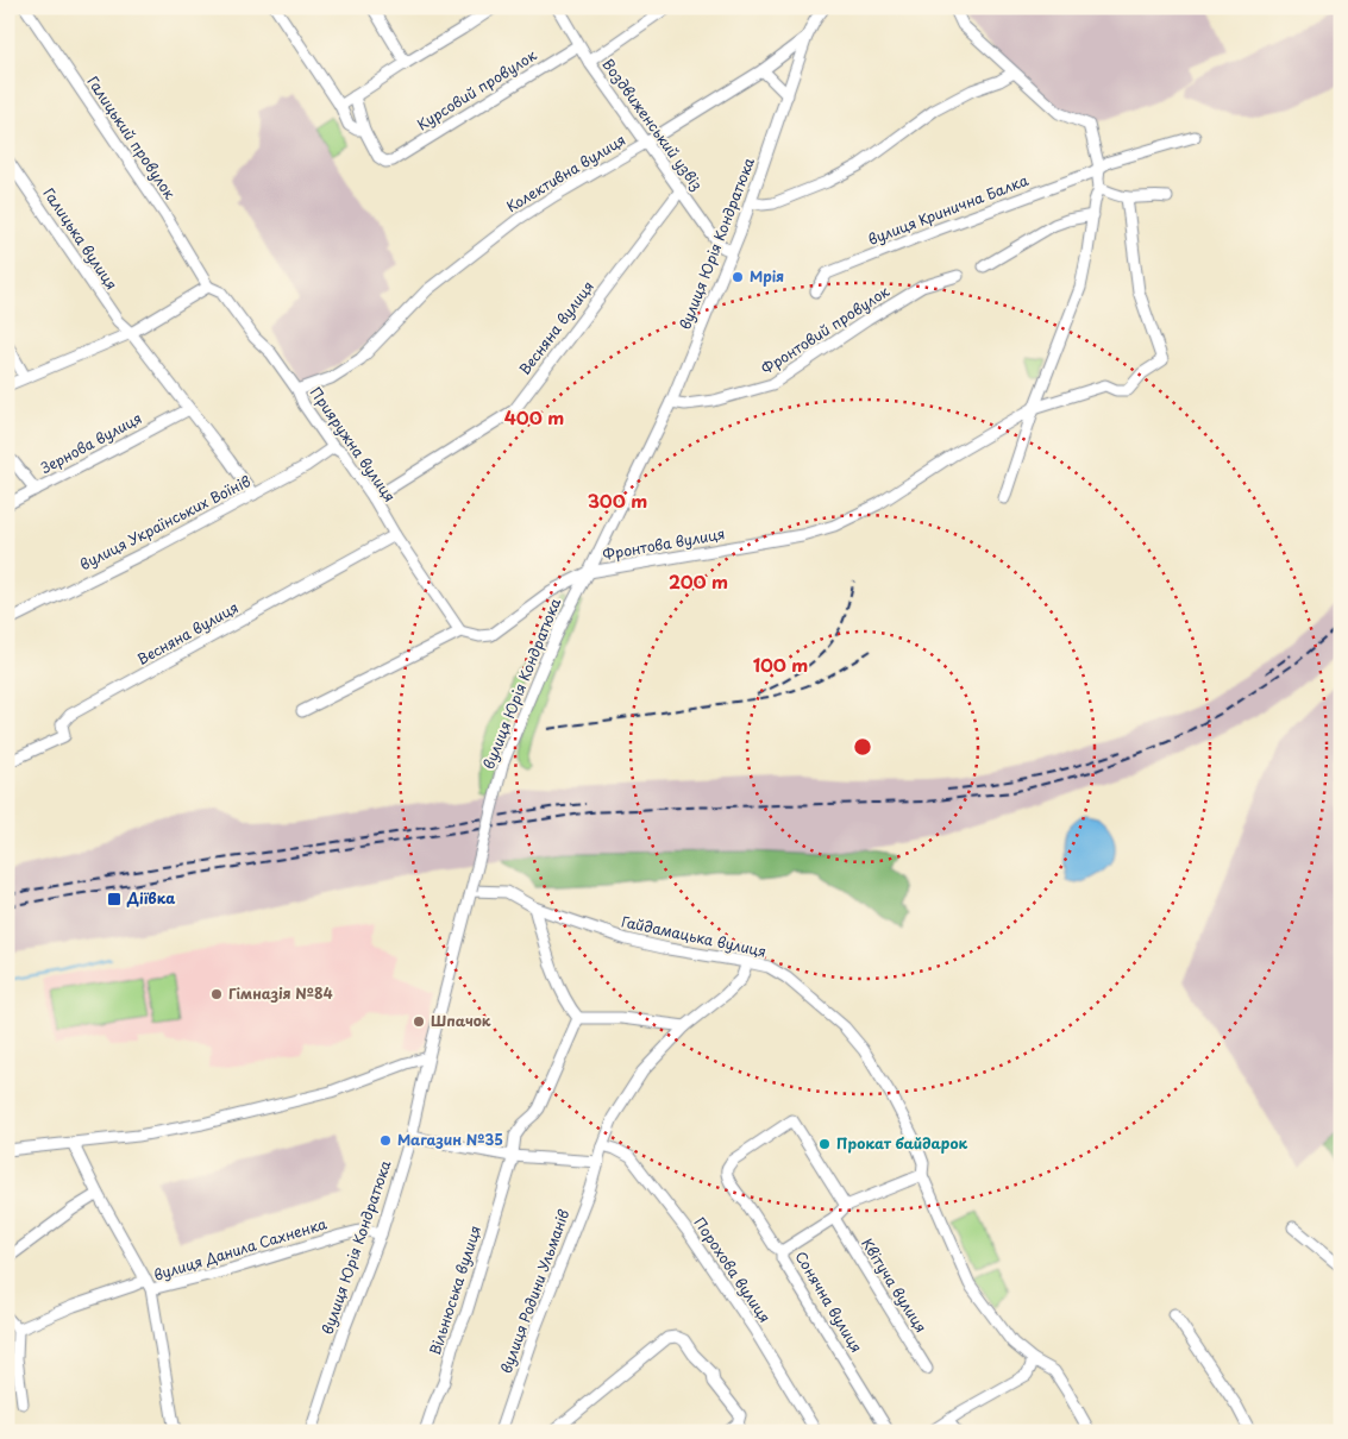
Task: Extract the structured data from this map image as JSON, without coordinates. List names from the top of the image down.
{
  "streets": {
    "street": [
      "Курсовий провулок",
      "Воздвиженський узвіз",
      "Галицький провулок",
      "Колективна вулиця",
      "вулиця Кринична Балка",
      "Галицька вулиця",
      "вулиця Юрія Кондратюка",
      "Весняна вулиця",
      "Фронтовий провулок",
      "Зернова вулиця",
      "Прияружна вулиця",
      "вулиця Українських Воїнів",
      "Фронтова вулиця",
      "Гайдамацька вулиця",
      "вулиця Данила Сахненка",
      "Порохова вулиця",
      "Квітуча вулиця",
      "Вільнюська вулиця",
      "вулиця Родини Ульманів",
      "Сонячна вулиця"
    ]
  },
  "crossings": [
    ["Курсовий провулок", "Воздвиженський узвіз"],
    ["Воздвиженський узвіз", "Колективна вулиця"],
    ["Воздвиженський узвіз", "вулиця Юрія Кондратюка"],
    ["Воздвиженський узвіз", "Весняна вулиця"],
    ["Галицький провулок", "Прияружна вулиця"],
    ["Колективна вулиця", "вулиця Юрія Кондратюка"],
    ["Колективна вулиця", "Прияружна вулиця"],
    ["Галицька вулиця", "Зернова вулиця"],
    ["Галицька вулиця", "вулиця Українських Воїнів"],
    ["вулиця Юрія Кондратюка", "Фронтовий провулок"],
    ["вулиця Юрія Кондратюка", "Фронтова вулиця"],
    ["вулиця Юрія Кондратюка", "Гайдамацька вулиця"],
    ["вулиця Юрія Кондратюка", "вулиця Данила Сахненка"],
    ["Весняна вулиця", "Прияружна вулиця"],
    ["Прияружна вулиця", "вулиця Українських Воїнів"],
    ["Прияружна вулиця", "Фронтова вулиця"],
    ["Гайдамацька вулиця", "вулиця Родини Ульманів"],
    ["Порохова вулиця", "вулиця Родини Ульманів"]
  ],
  "places": {
    "other": [
      "Мрія",
      "Гімназія №84",
      "Шпачок",
      "Магазин №35",
      "Прокат байдарок"
    ],
    "transit": ["Діївка"]
  },
  "rings": [
    "400 m",
    "300 m",
    "200 m",
    "100 m"
  ]
}
